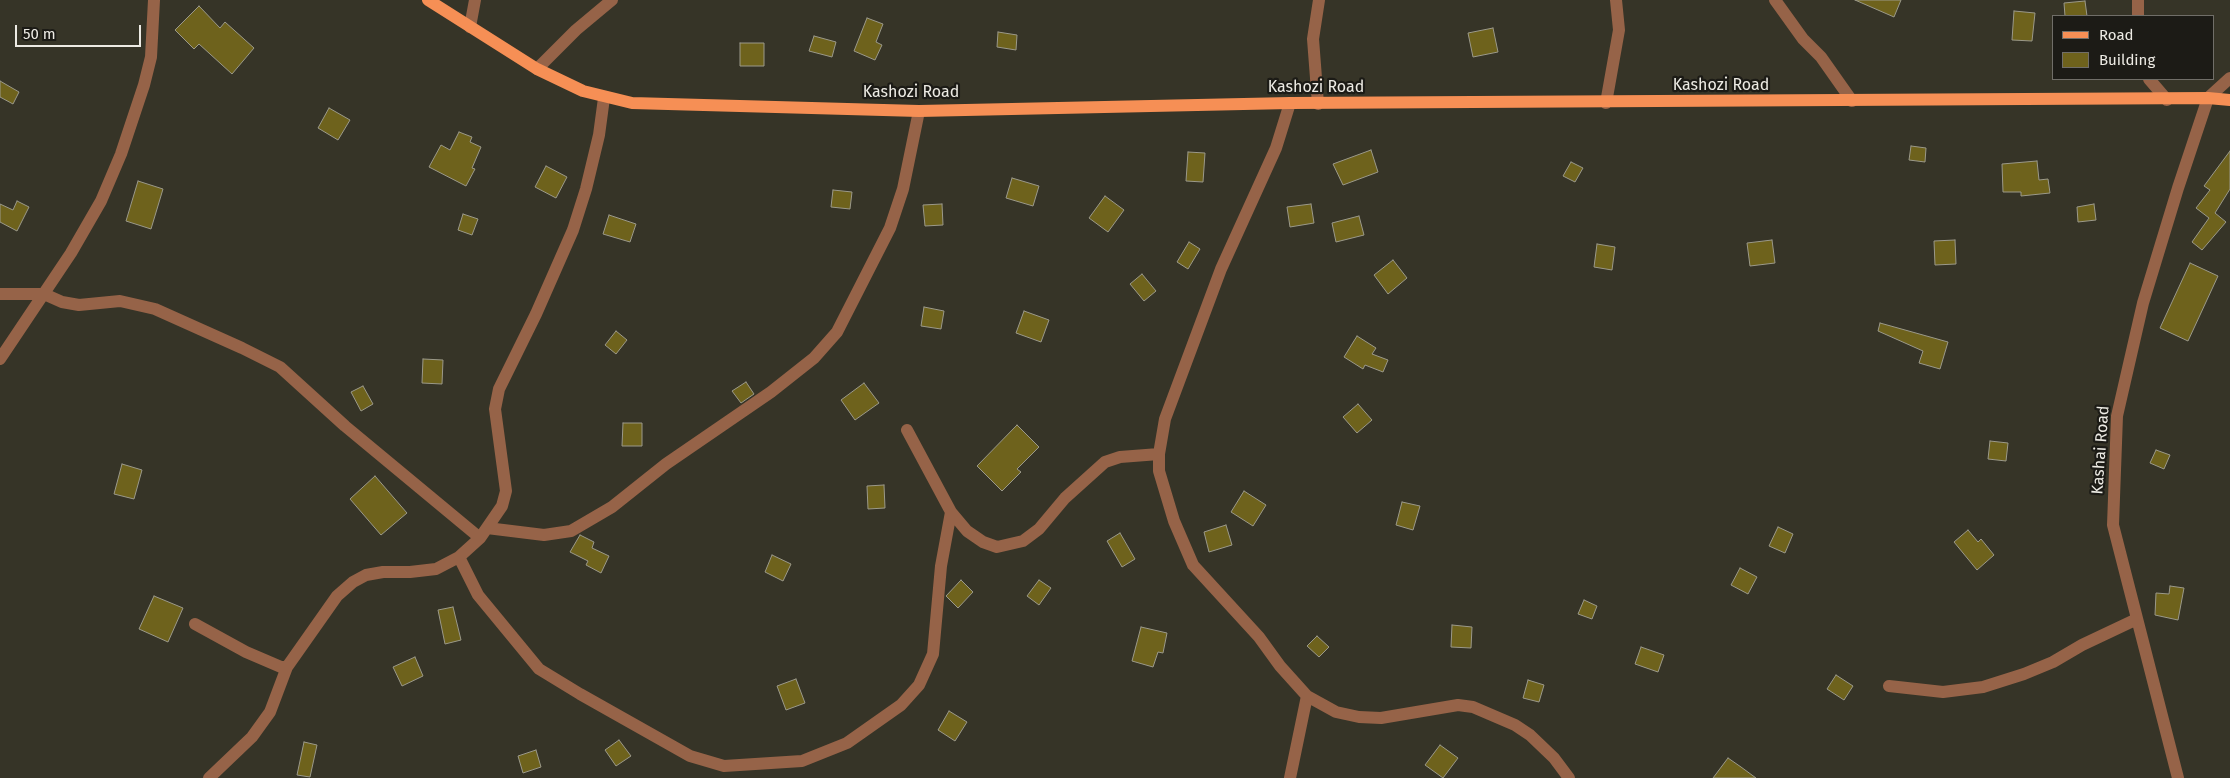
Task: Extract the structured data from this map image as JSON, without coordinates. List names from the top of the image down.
{
  "streets": {
    "main road": ["Kashozi Road"],
    "street": ["Kashai Road"]
  },
  "crossings": [
    ["Kashozi Road", "Kashai Road"]
  ],
  "legend": ["Road", "Building"],
  "scale_bar": "50 m"
}
